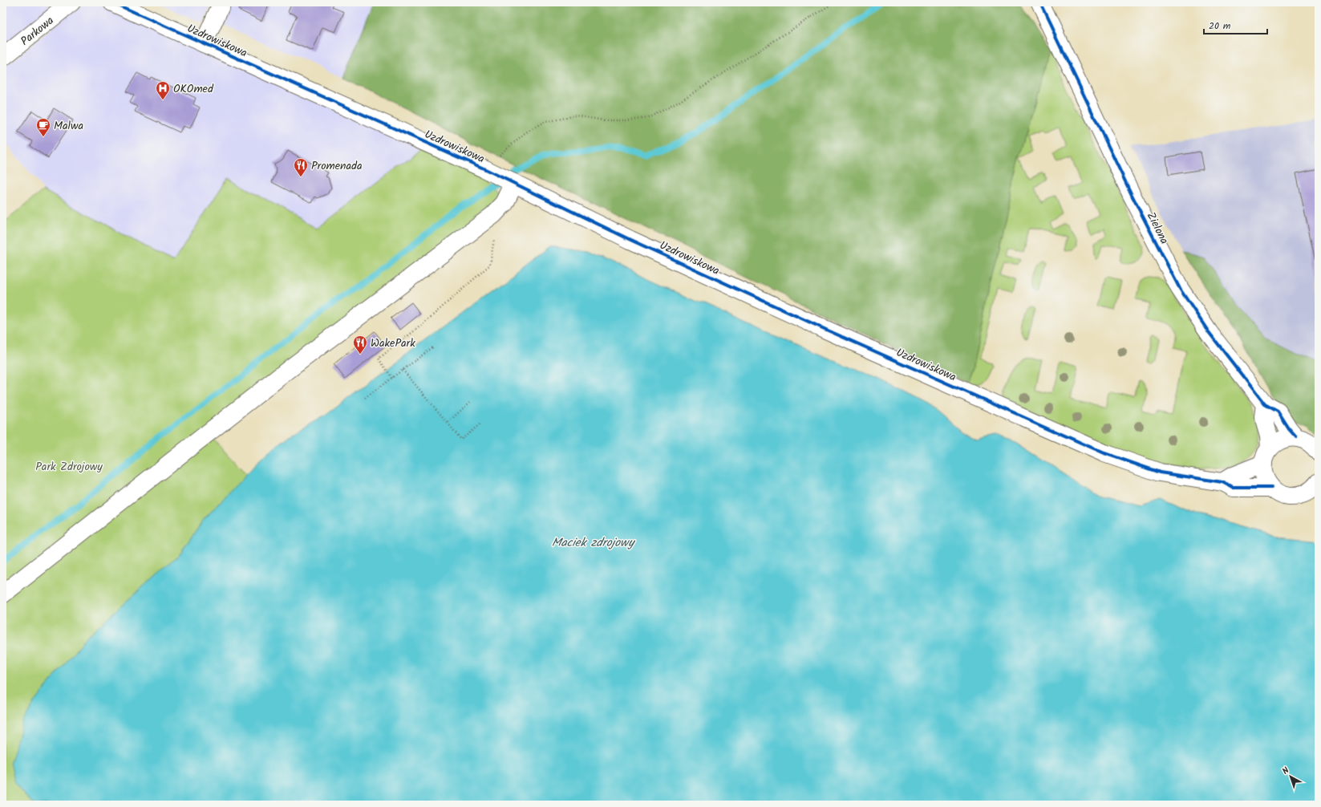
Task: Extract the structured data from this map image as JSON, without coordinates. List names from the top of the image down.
{
  "streets": {
    "street": ["Parkowa", "Uzdrowiskowa", "Zielona"]
  },
  "water": ["Maciek zdrojowy"],
  "parks": ["Park Zdrojowy"],
  "places": {
    "hospital": ["OKOmed"],
    "cafe": ["Malwa"],
    "restaurant": ["Promenada", "WakePark"]
  },
  "scale_bar": "20 m",
  "north": "top left"
}
